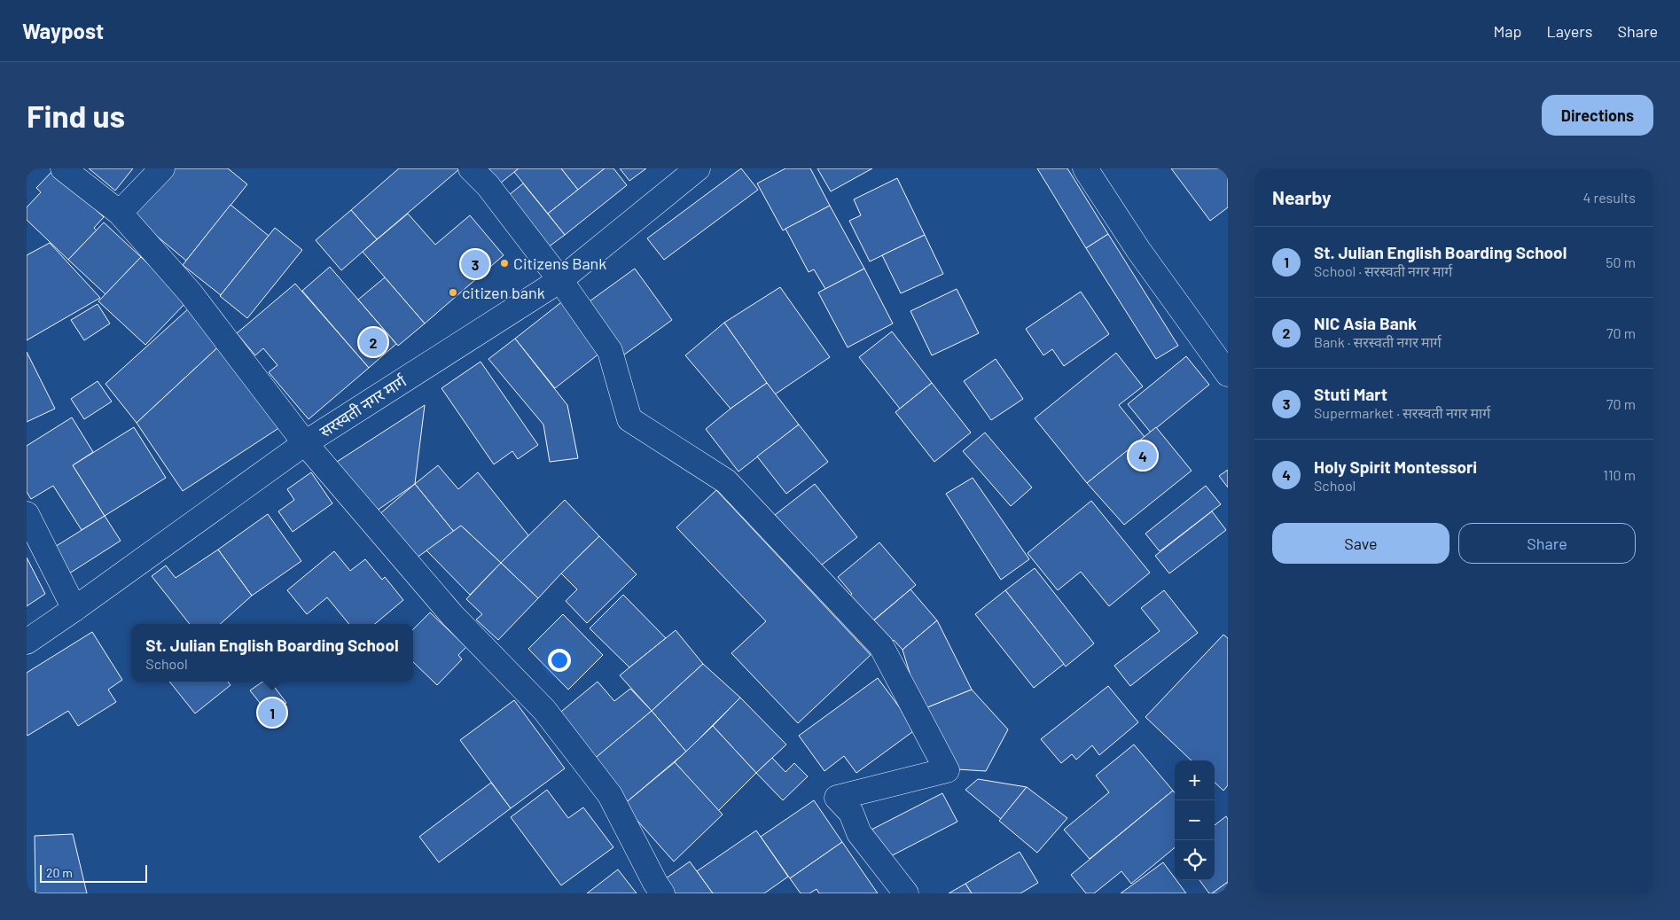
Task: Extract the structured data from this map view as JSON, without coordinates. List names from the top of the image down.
{
  "streets": {
    "street": ["सरस्वती नगर मार्ग"]
  },
  "places": ["Citizens Bank", "citizen bank"],
  "scale_bar": "20 m",
  "page": {
    "header": "Waypost",
    "nav": ["Map", "Layers", "Share"],
    "buttons": [
      "Directions",
      ["Save", "Share"]
    ],
    "title": "Find us",
    "heading": ["Nearby", "4 results"],
    "list": [
      {
        "mark": "1",
        "name": "St. Julian English Boarding School",
        "note": "School · सरस्वती नगर मार्ग",
        "value": "50 m"
      },
      {
        "mark": "2",
        "name": "NIC Asia Bank",
        "note": "Bank · सरस्वती नगर मार्ग",
        "value": "70 m"
      },
      {
        "mark": "3",
        "name": "Stuti Mart",
        "note": "Supermarket · सरस्वती नगर मार्ग",
        "value": "70 m"
      },
      {
        "mark": "4",
        "name": "Holy Spirit Montessori",
        "note": "School",
        "value": "110 m"
      }
    ],
    "pins": [
      "3",
      "2",
      "4",
      "1"
    ],
    "popup": ["St. Julian English Boarding School", "School"],
    "map_buttons": ["+", "−"],
    "scale": "20 m"
  }
}
